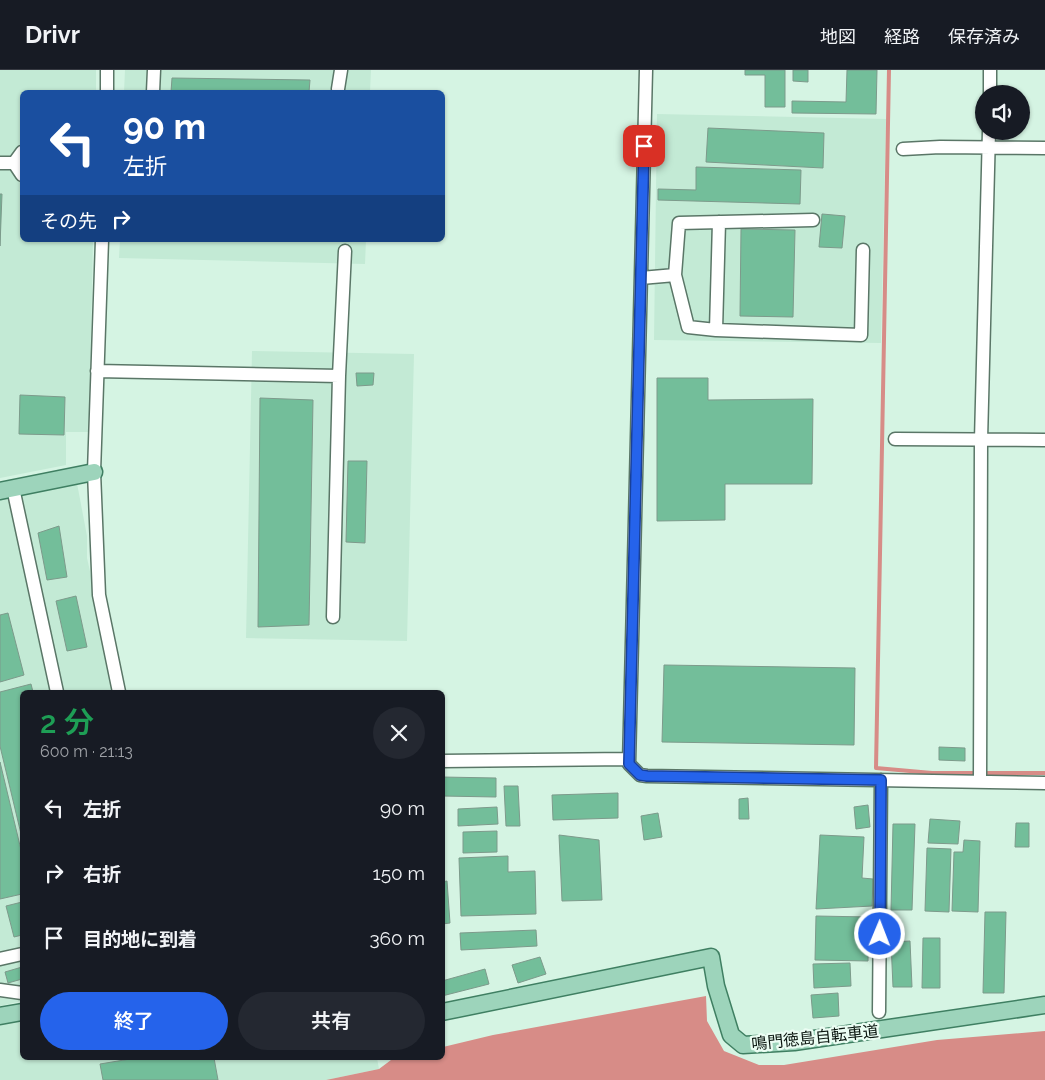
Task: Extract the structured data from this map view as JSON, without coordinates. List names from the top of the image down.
{
  "streets": {
    "main road": ["鳴門徳島自転車道"]
  },
  "page": {
    "header": "Drivr",
    "nav": ["地図", "経路", "保存済み"],
    "turn": ["90 m", "左折"],
    "then": "その先",
    "heading": ["2 分", "600 m · 21:13"],
    "list": [
      {
        "name": "左折",
        "value": "90 m"
      },
      {
        "name": "右折",
        "value": "150 m"
      },
      {
        "name": "目的地に到着",
        "value": "360 m"
      }
    ],
    "buttons": ["終了", "共有"]
  }
}
